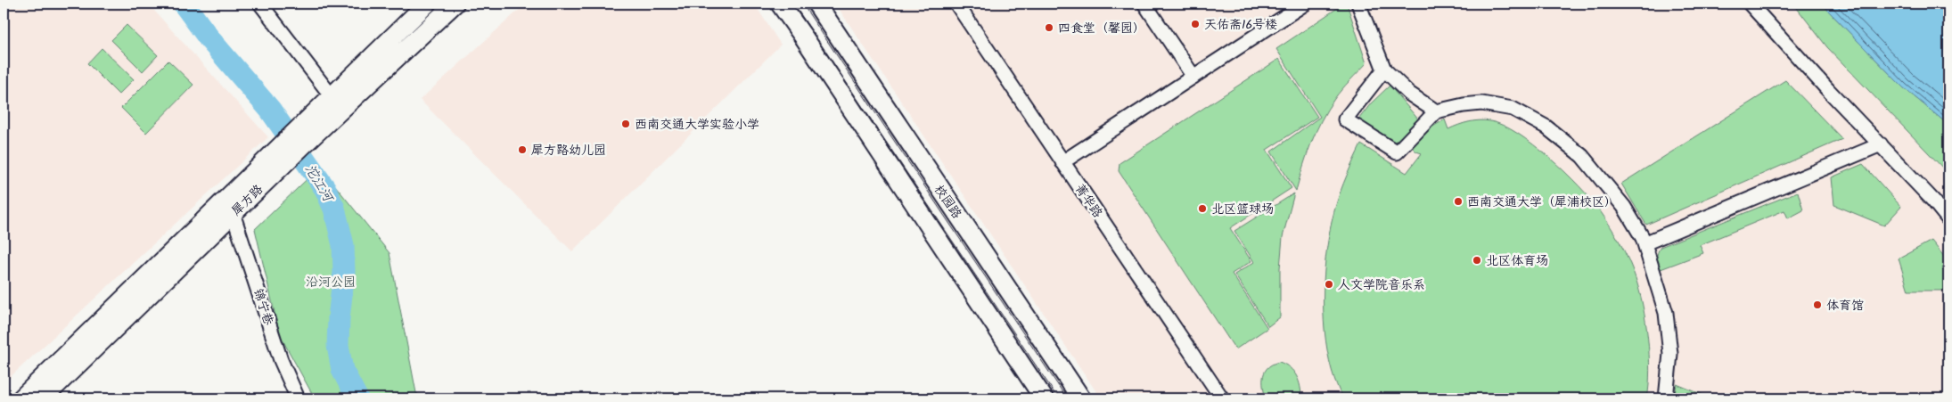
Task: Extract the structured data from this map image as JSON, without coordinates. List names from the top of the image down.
{
  "streets": {
    "street": [
      "犀方路",
      "菁华路",
      "校园路",
      "锦宁巷"
    ]
  },
  "crossings": [
    ["犀方路", "锦宁巷"]
  ],
  "water": ["沱江河"],
  "parks": ["沿河公园"],
  "places": [
    "天佑斋16号楼",
    "四食堂（馨园）",
    "西南交通大学实验小学",
    "犀方路幼儿园",
    "西南交通大学（犀浦校区）",
    "北区篮球场",
    "北区体育场",
    "人文学院音乐系",
    "体育馆"
  ]
}
